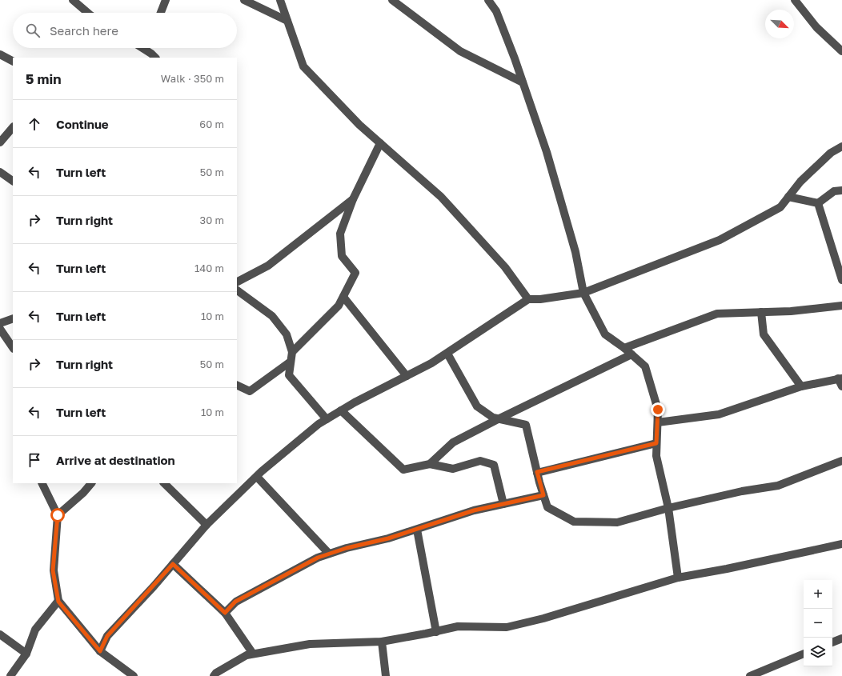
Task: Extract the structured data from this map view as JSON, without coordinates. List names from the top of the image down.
{
  "north": "bottom right",
  "page": {
    "search": "Search here",
    "heading": ["5 min", "Walk · 350 m"],
    "list": [
      ["Continue", "60 m"],
      ["Turn left", "50 m"],
      ["Turn right", "30 m"],
      ["Turn left", "140 m"],
      ["Turn left", "10 m"],
      ["Turn right", "50 m"],
      ["Turn left", "10 m"],
      "Arrive at destination"
    ],
    "map_buttons": ["+", "−"]
  }
}
